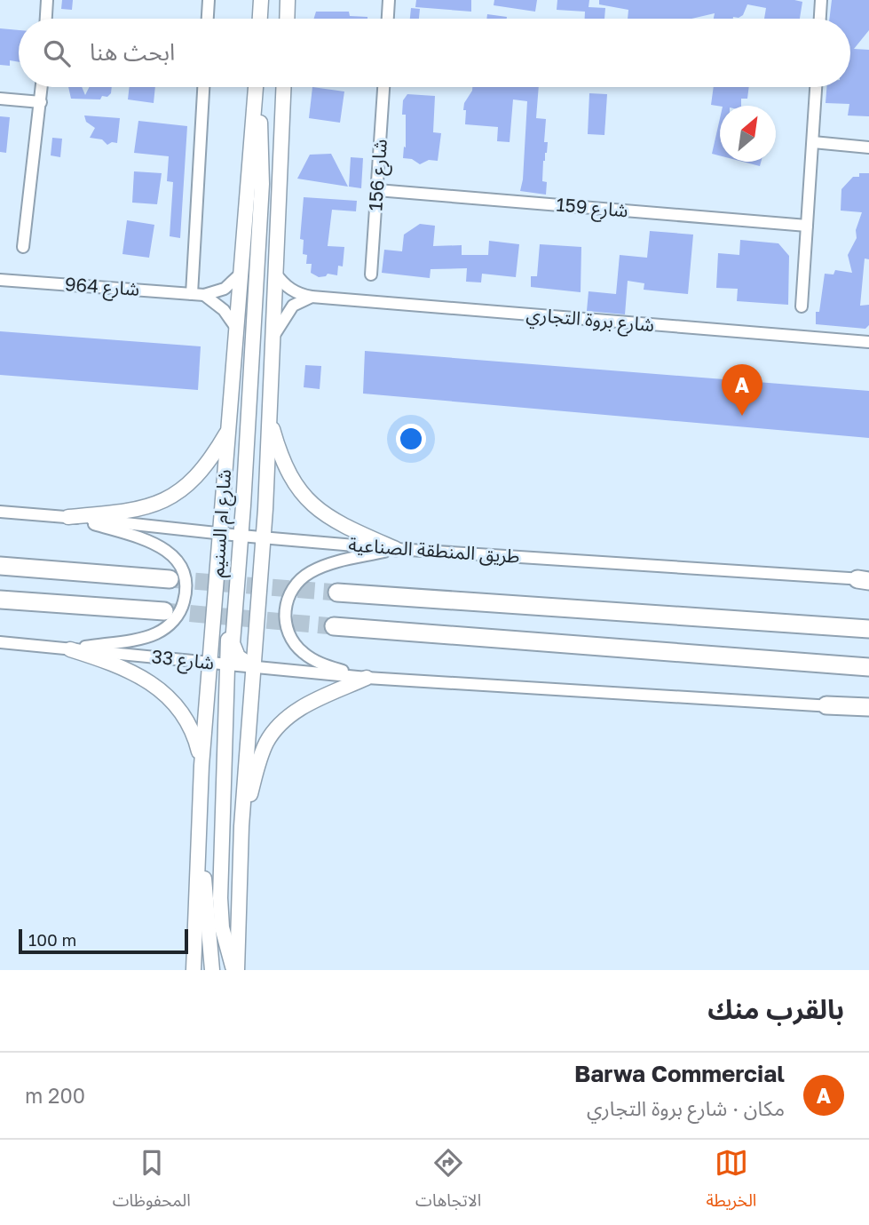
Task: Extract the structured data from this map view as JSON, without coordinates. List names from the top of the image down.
{
  "streets": {
    "main road": ["شارع ام السنيم"],
    "street": [
      "شارع 156",
      "شارع 159",
      "شارع 964",
      "شارع بروة التجاري",
      "طريق المنطقة الصناعية",
      "شارع 33"
    ]
  },
  "crossings": [
    ["شارع 156", "شارع 159"],
    ["شارع 964", "شارع ام السنيم"],
    ["شارع ام السنيم", "طريق المنطقة الصناعية"],
    ["شارع ام السنيم", "شارع 33"]
  ],
  "scale_bar": "100 m",
  "north": "top right",
  "page": {
    "search": "ابحث هنا",
    "pins": "A",
    "scale": "100 m",
    "heading": "بالقرب منك",
    "list": [
      {
        "mark": "A",
        "name": "Barwa Commercial",
        "note": "مكان · شارع بروة التجاري",
        "value": "200 m"
      }
    ],
    "nav": ["الخريطة", "الاتجاهات", "المحفوظات"]
  }
}
